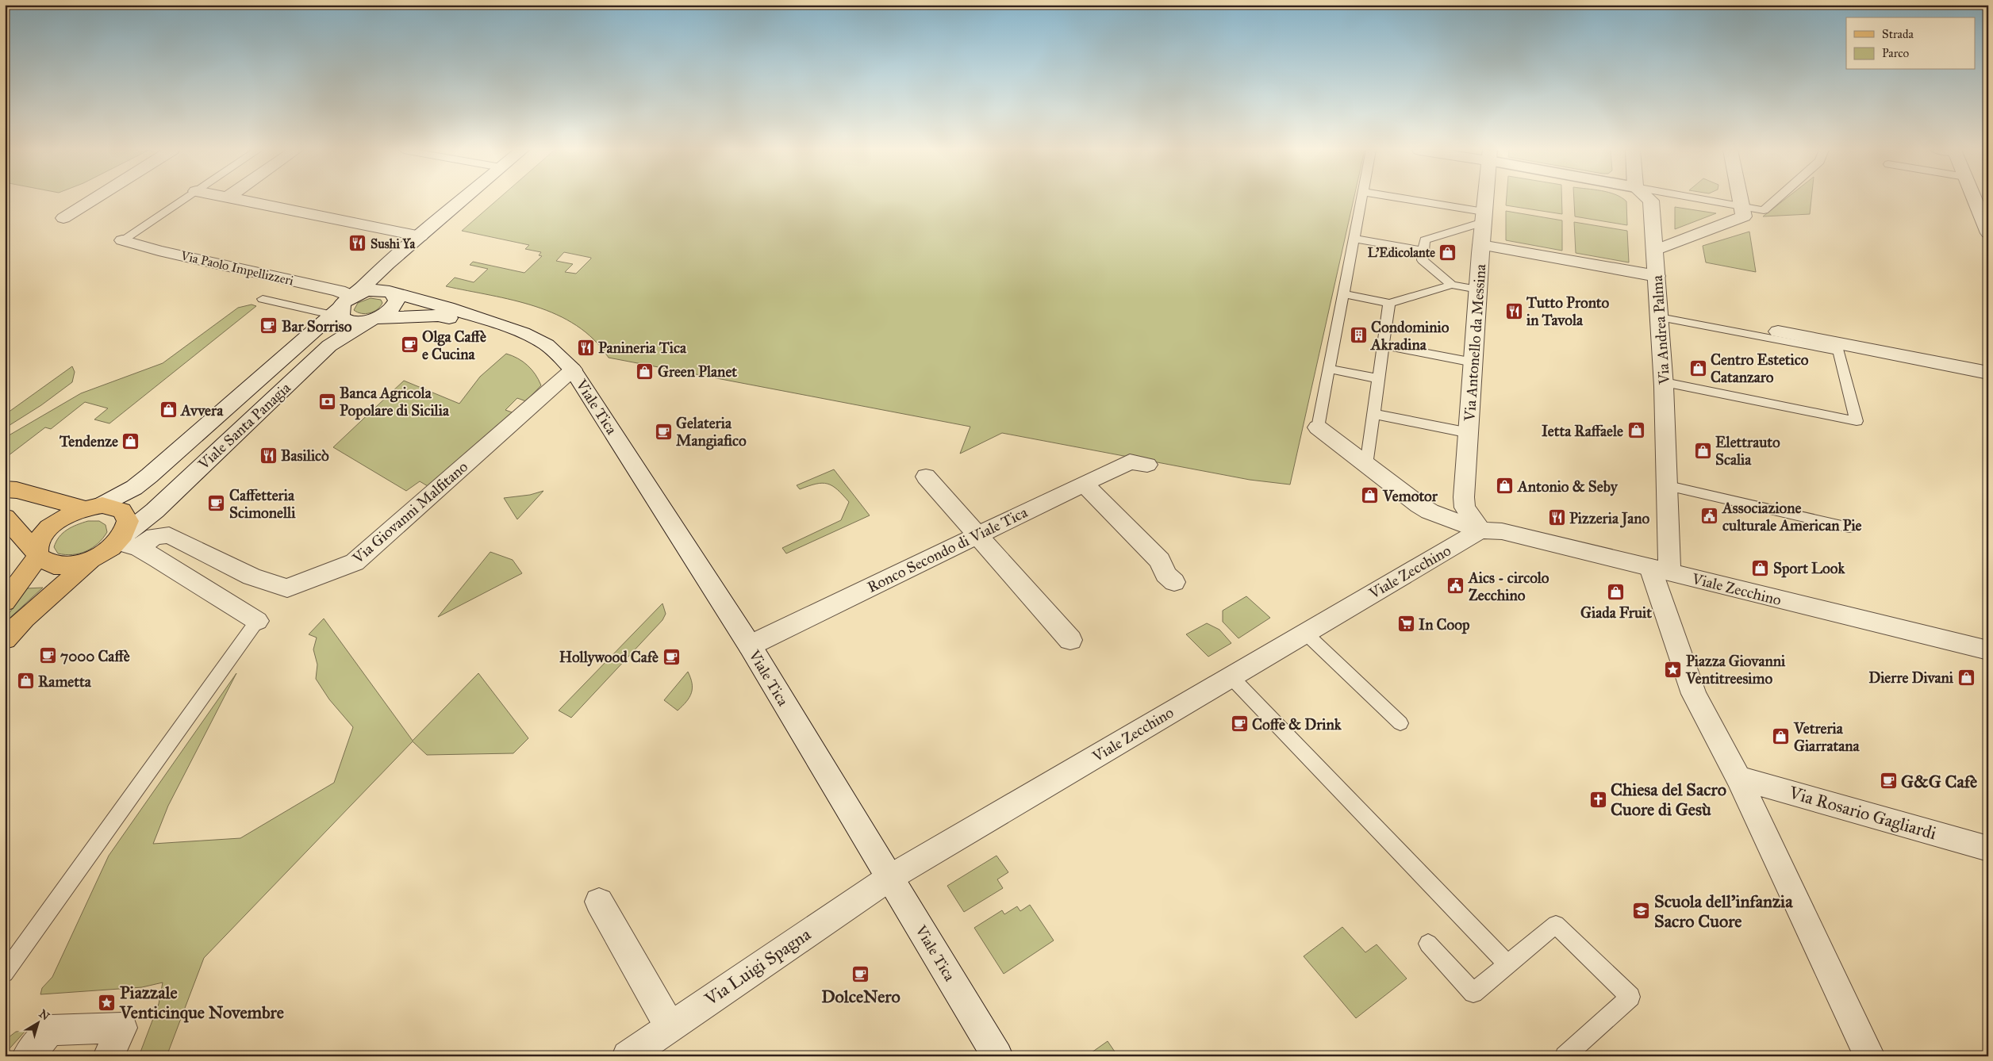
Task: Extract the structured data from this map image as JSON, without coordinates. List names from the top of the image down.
{
  "streets": {
    "street": [
      "Via Paolo Impellizzeri",
      "Via Andrea Palma",
      "Via Antonello da Messina",
      "Viale Tica",
      "Viale Santa Panagia",
      "Via Giovanni Malfitano",
      "Ronco Secondo di Viale Tica",
      "Viale Zecchino",
      "Via Rosario Gagliardi",
      "Via Luigi Spagna"
    ]
  },
  "crossings": [
    ["Via Paolo Impellizzeri", "Viale Santa Panagia"],
    ["Via Andrea Palma", "Viale Zecchino"],
    ["Via Andrea Palma", "Via Rosario Gagliardi"],
    ["Via Antonello da Messina", "Viale Zecchino"],
    ["Viale Tica", "Via Giovanni Malfitano"],
    ["Viale Tica", "Ronco Secondo di Viale Tica"],
    ["Viale Tica", "Viale Zecchino"],
    ["Viale Tica", "Via Luigi Spagna"],
    ["Viale Santa Panagia", "Via Giovanni Malfitano"],
    ["Viale Zecchino", "Via Luigi Spagna"]
  ],
  "places": {
    "restaurant": [
      "Sushi Ya",
      "Tutto Pronto in Tavola",
      "Panineria Tica",
      "Basilicò",
      "Pizzeria Jano"
    ],
    "shop": [
      "L'Edicolante",
      "Centro Estetico Catanzaro",
      "Green Planet",
      "Avvera",
      "Ietta Raffaele",
      "Tendenze",
      "Elettrauto Scalia",
      "Antonio & Seby",
      "Vemotor",
      "Sport Look",
      "Giada Fruit",
      "Dierre Divani",
      "Rametta",
      "Vetreria Giarratana"
    ],
    "cafe": [
      "Bar Sorriso",
      "Olga Caffè e Cucina",
      "Gelateria Mangiafico",
      "Caffetteria Scimonelli",
      "7000 Caffè",
      "Hollywood Cafè",
      "Coffe & Drink",
      "G&G Cafè",
      "DolceNero"
    ],
    "building": ["Condominio Akradina"],
    "bank": ["Banca Agricola Popolare di Sicilia"],
    "public building": ["Associazione culturale American Pie", "Aics - circolo Zecchino"],
    "supermarket": ["In Coop"],
    "place": ["Piazza Giovanni Ventitreesimo", "Piazzale Venticinque Novembre"],
    "church": ["Chiesa del Sacro Cuore di Gesù"],
    "school or university": ["Scuola dell'infanzia Sacro Cuore"]
  },
  "legend": ["Strada", "Parco"],
  "north": "top right"
}
